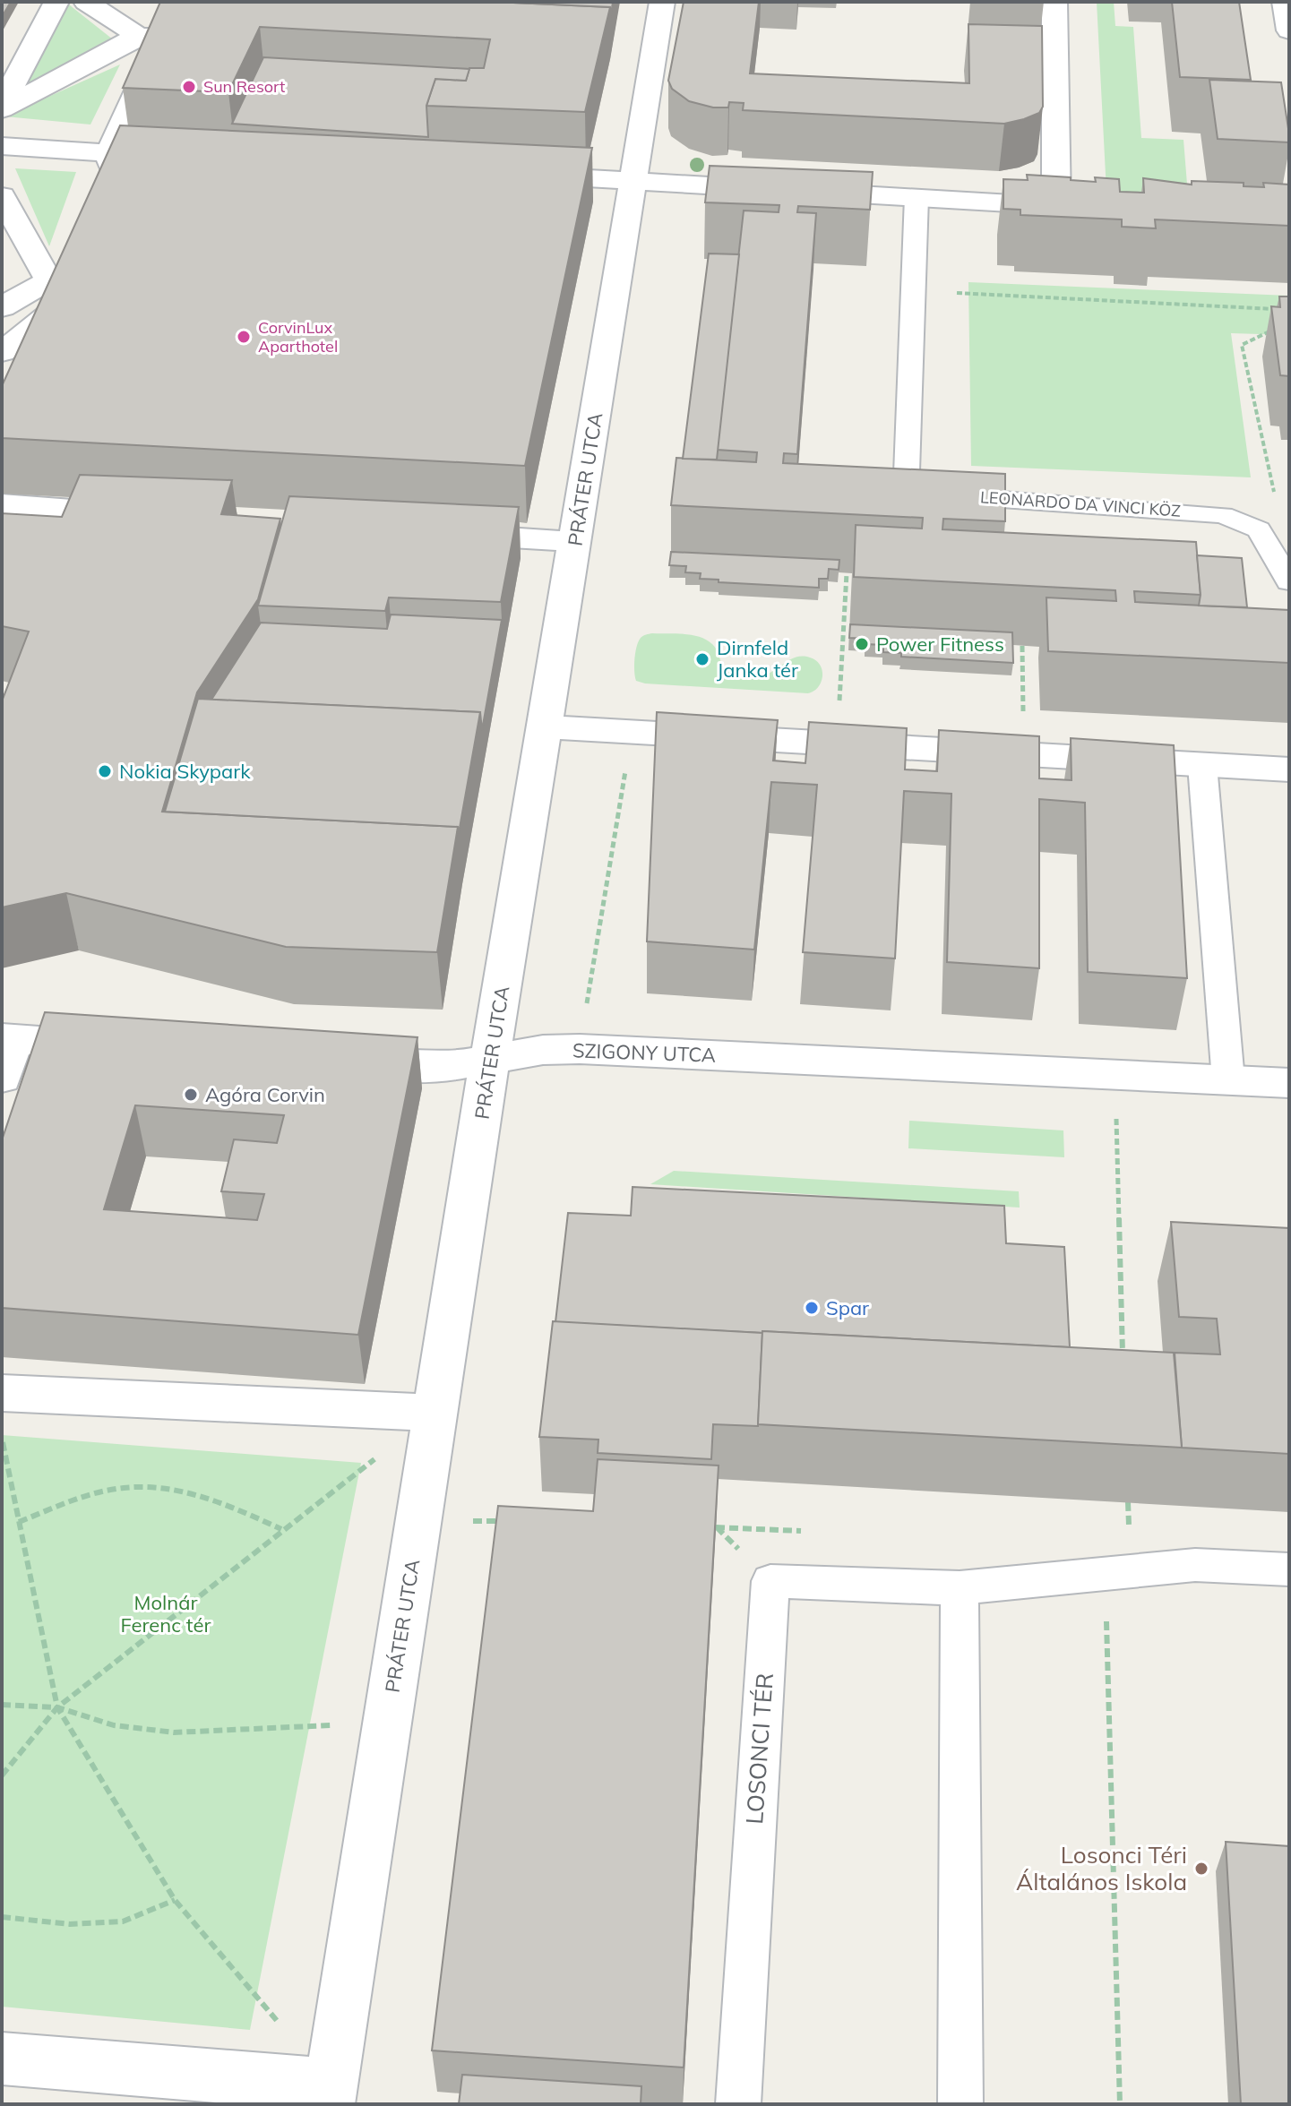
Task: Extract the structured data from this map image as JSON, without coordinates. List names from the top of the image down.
{
  "streets": {
    "street": ["PRÁTER UTCA", "SZIGONY UTCA"],
    "lane": ["LEONARDO DA VINCI KÖZ", "LOSONCI TÉR"]
  },
  "crossings": [
    ["PRÁTER UTCA", "SZIGONY UTCA"]
  ],
  "parks": ["Molnár Ferenc tér"],
  "places": [
    "Sun Resort",
    "CorvinLux Aparthotel",
    "Power Fitness",
    "Dirnfeld Janka tér",
    "Nokia Skypark",
    "Agóra Corvin",
    "Spar",
    "Losonci Téri Általános Iskola"
  ]
}
